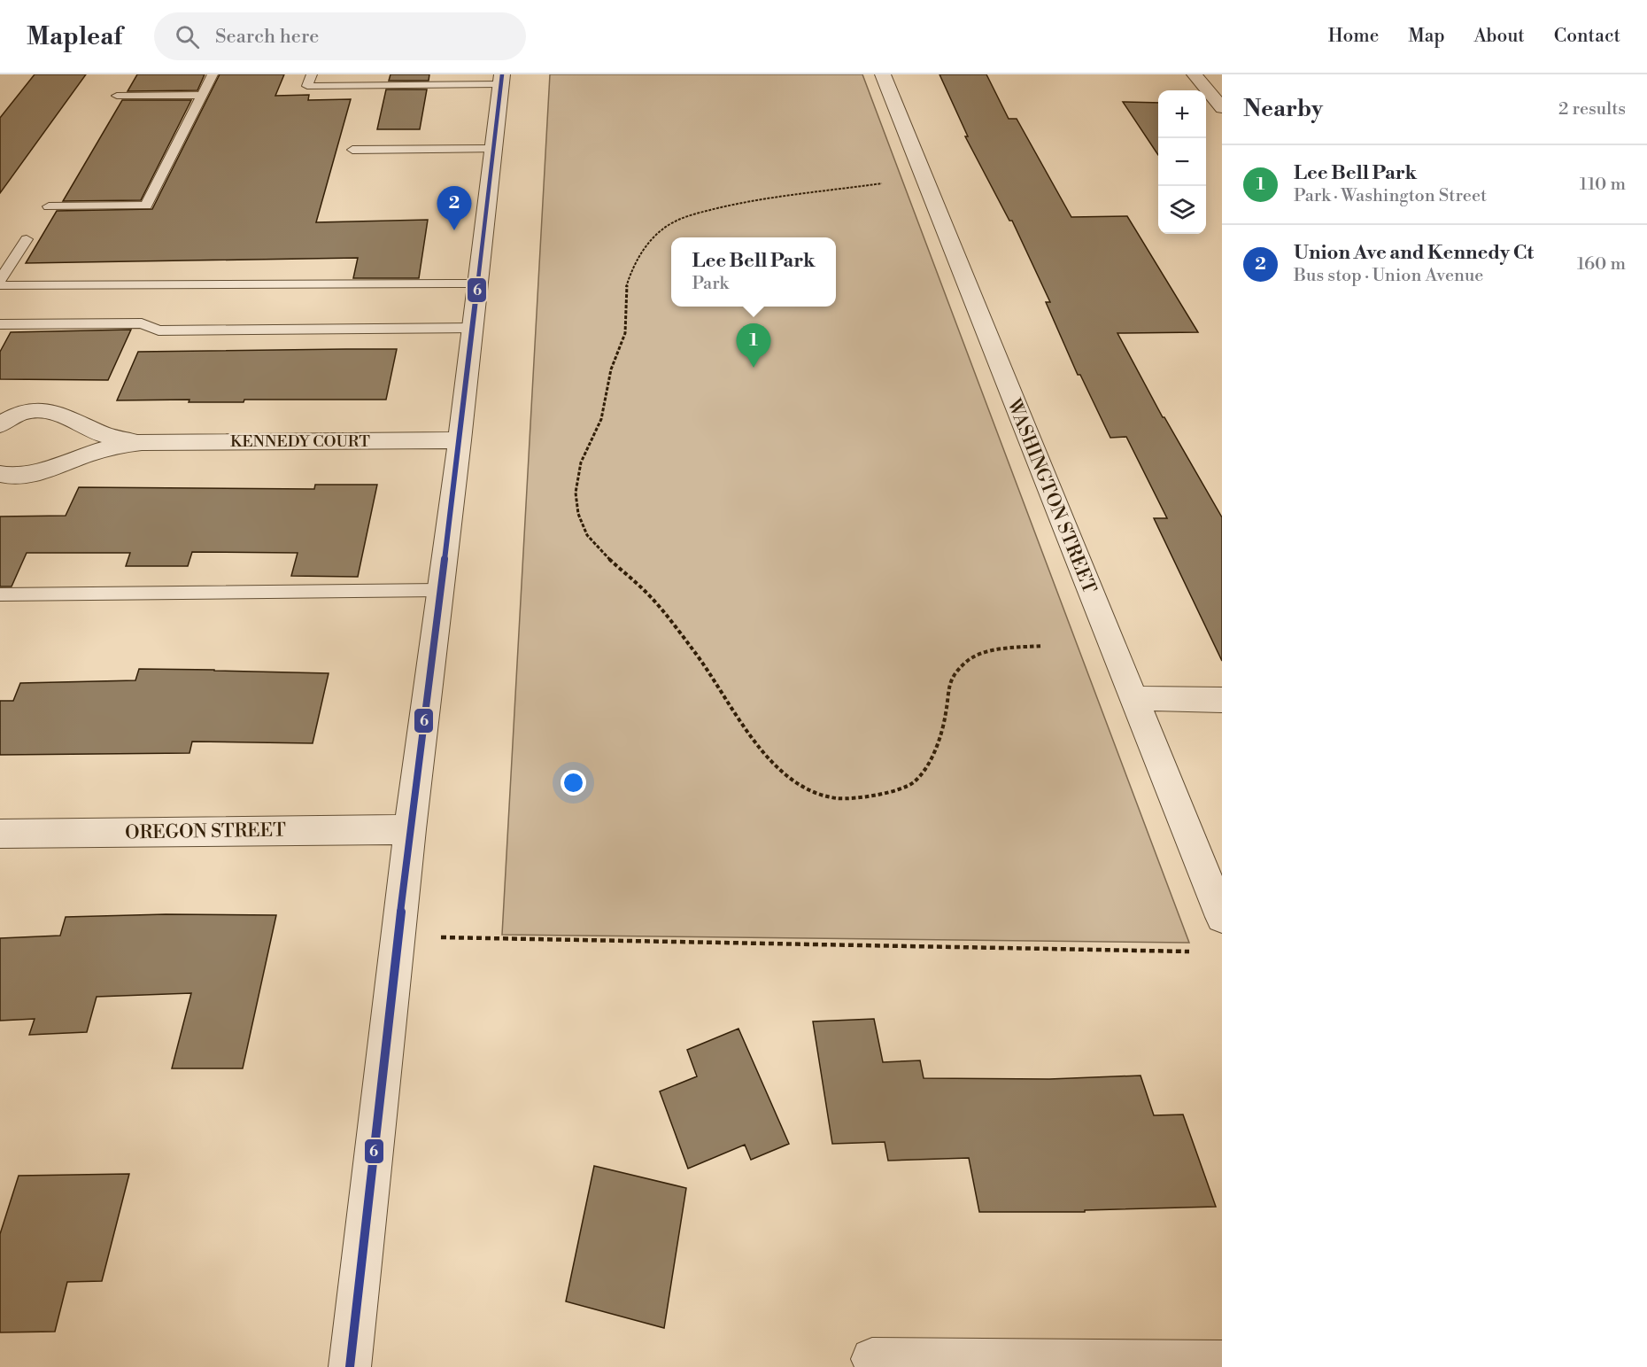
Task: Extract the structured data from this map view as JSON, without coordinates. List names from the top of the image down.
{
  "streets": {
    "street": ["KENNEDY COURT", "WASHINGTON STREET", "OREGON STREET"]
  },
  "lines": ["transit line 6"],
  "page": {
    "header": "Mapleaf",
    "search": "Search here",
    "nav": [
      "Home",
      "Map",
      "About",
      "Contact"
    ],
    "heading": ["Nearby", "2 results"],
    "map_buttons": ["+", "−"],
    "list": [
      {
        "mark": "1",
        "name": "Lee Bell Park",
        "note": "Park · Washington Street",
        "value": "110 m"
      },
      {
        "mark": "2",
        "name": "Union Ave and Kennedy Ct",
        "note": "Bus stop · Union Avenue",
        "value": "160 m"
      }
    ],
    "pins": ["2", "1"],
    "popup": ["Lee Bell Park", "Park"]
  }
}
